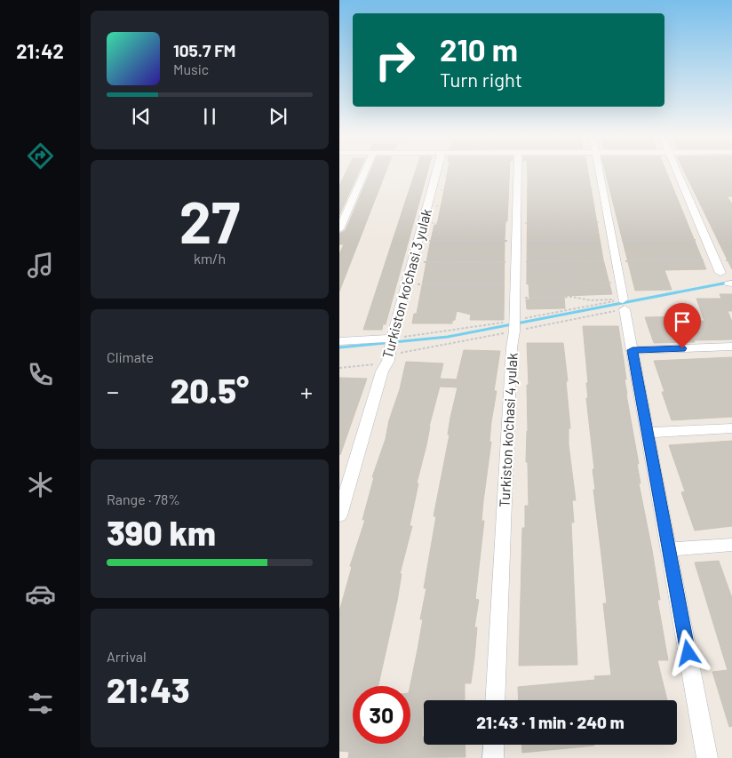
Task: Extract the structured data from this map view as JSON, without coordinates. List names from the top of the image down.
{
  "streets": {
    "street": ["Turkiston ko'chasi 3 yulak", "Turkiston ko'chasi 4 yulak"]
  },
  "page": {
    "tabs": "21:42",
    "turn": ["210 m", "Turn right"],
    "song": ["105.7 FM", "Music"],
    "tile": [
      ["27", "km/h"],
      "Climate",
      ["Range · 78%", "390 km"],
      ["Arrival", "21:43"]
    ],
    "heat": ["−", "20.5°", "+"],
    "limit": "30",
    "trip": "21:43 · 1 min · 240 m"
  }
}
